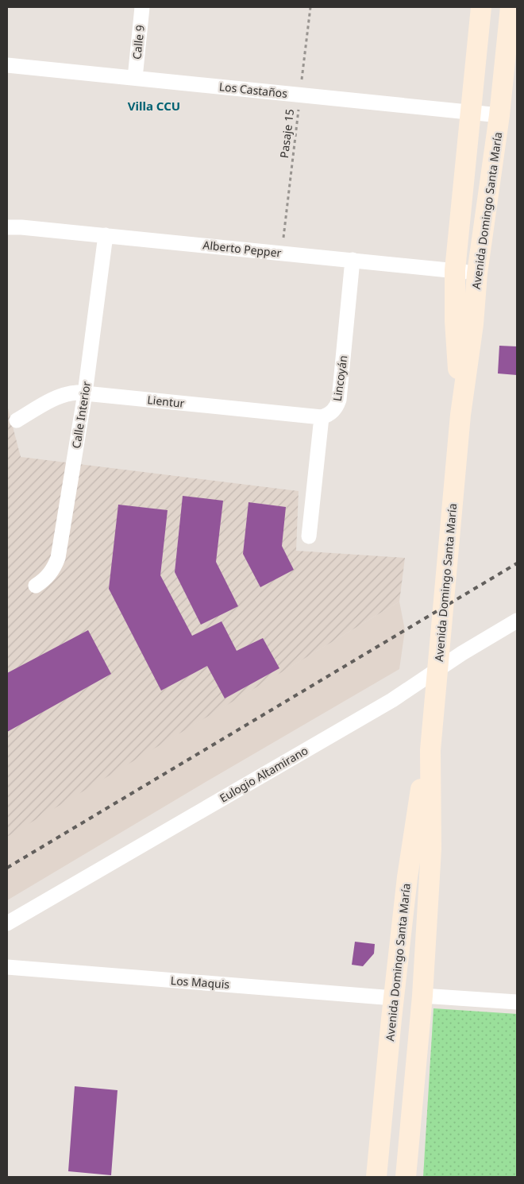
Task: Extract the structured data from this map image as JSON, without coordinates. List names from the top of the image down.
{
  "streets": {
    "main road": ["Avenida Domingo Santa María"],
    "street": [
      "Calle 9",
      "Los Castaños",
      "Alberto Pepper",
      "Lincoyán",
      "Lientur",
      "Calle Interior",
      "Eulogio Altamirano",
      "Los Maquis"
    ],
    "path": ["Pasaje 15"]
  },
  "crossings": [
    ["Calle 9", "Los Castaños"],
    ["Los Castaños", "Pasaje 15"],
    ["Los Castaños", "Avenida Domingo Santa María"],
    ["Avenida Domingo Santa María", "Alberto Pepper"],
    ["Avenida Domingo Santa María", "Eulogio Altamirano"],
    ["Avenida Domingo Santa María", "Los Maquis"],
    ["Alberto Pepper", "Lincoyán"],
    ["Alberto Pepper", "Calle Interior"],
    ["Lincoyán", "Lientur"],
    ["Lientur", "Calle Interior"]
  ],
  "districts": ["Villa CCU"]
}
